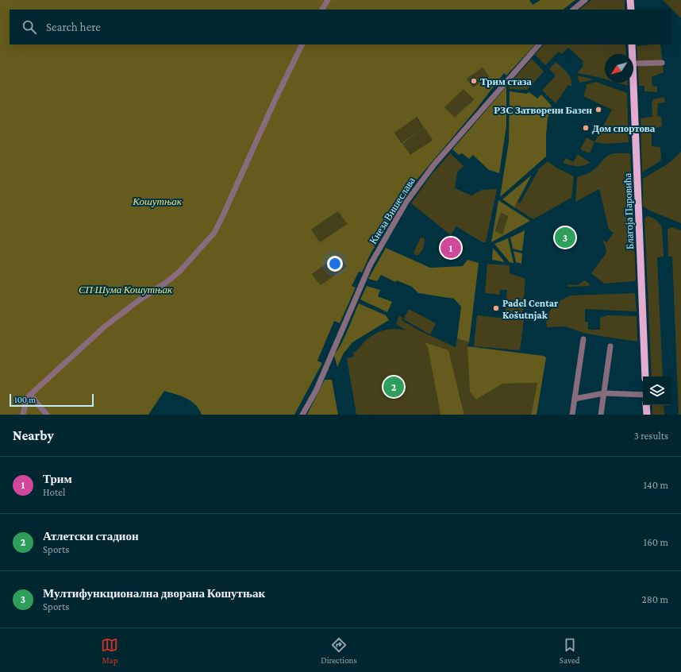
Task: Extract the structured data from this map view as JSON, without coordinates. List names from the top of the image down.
{
  "streets": {
    "main road": ["Благоја Паровића"],
    "street": ["Кнеза Вишеслава"]
  },
  "parks": ["Кошутњак", "СП Шума Кошутњак"],
  "places": [
    "Трим стаза",
    "РЗС Затворени Базен",
    "Дом спортова",
    "Padel Centar Košutnjak"
  ],
  "scale_bar": "100 m",
  "north": "bottom left",
  "page": {
    "search": "Search here",
    "pins": ["3", "1", "2"],
    "scale": "100 m",
    "heading": ["Nearby", "3 results"],
    "list": [
      {
        "mark": "1",
        "name": "Трим",
        "note": "Hotel",
        "value": "140 m"
      },
      {
        "mark": "2",
        "name": "Атлетски стадион",
        "note": "Sports",
        "value": "160 m"
      },
      {
        "mark": "3",
        "name": "Мултифункционална дворана Кошутњак",
        "note": "Sports",
        "value": "280 m"
      }
    ],
    "nav": ["Map", "Directions", "Saved"]
  }
}
